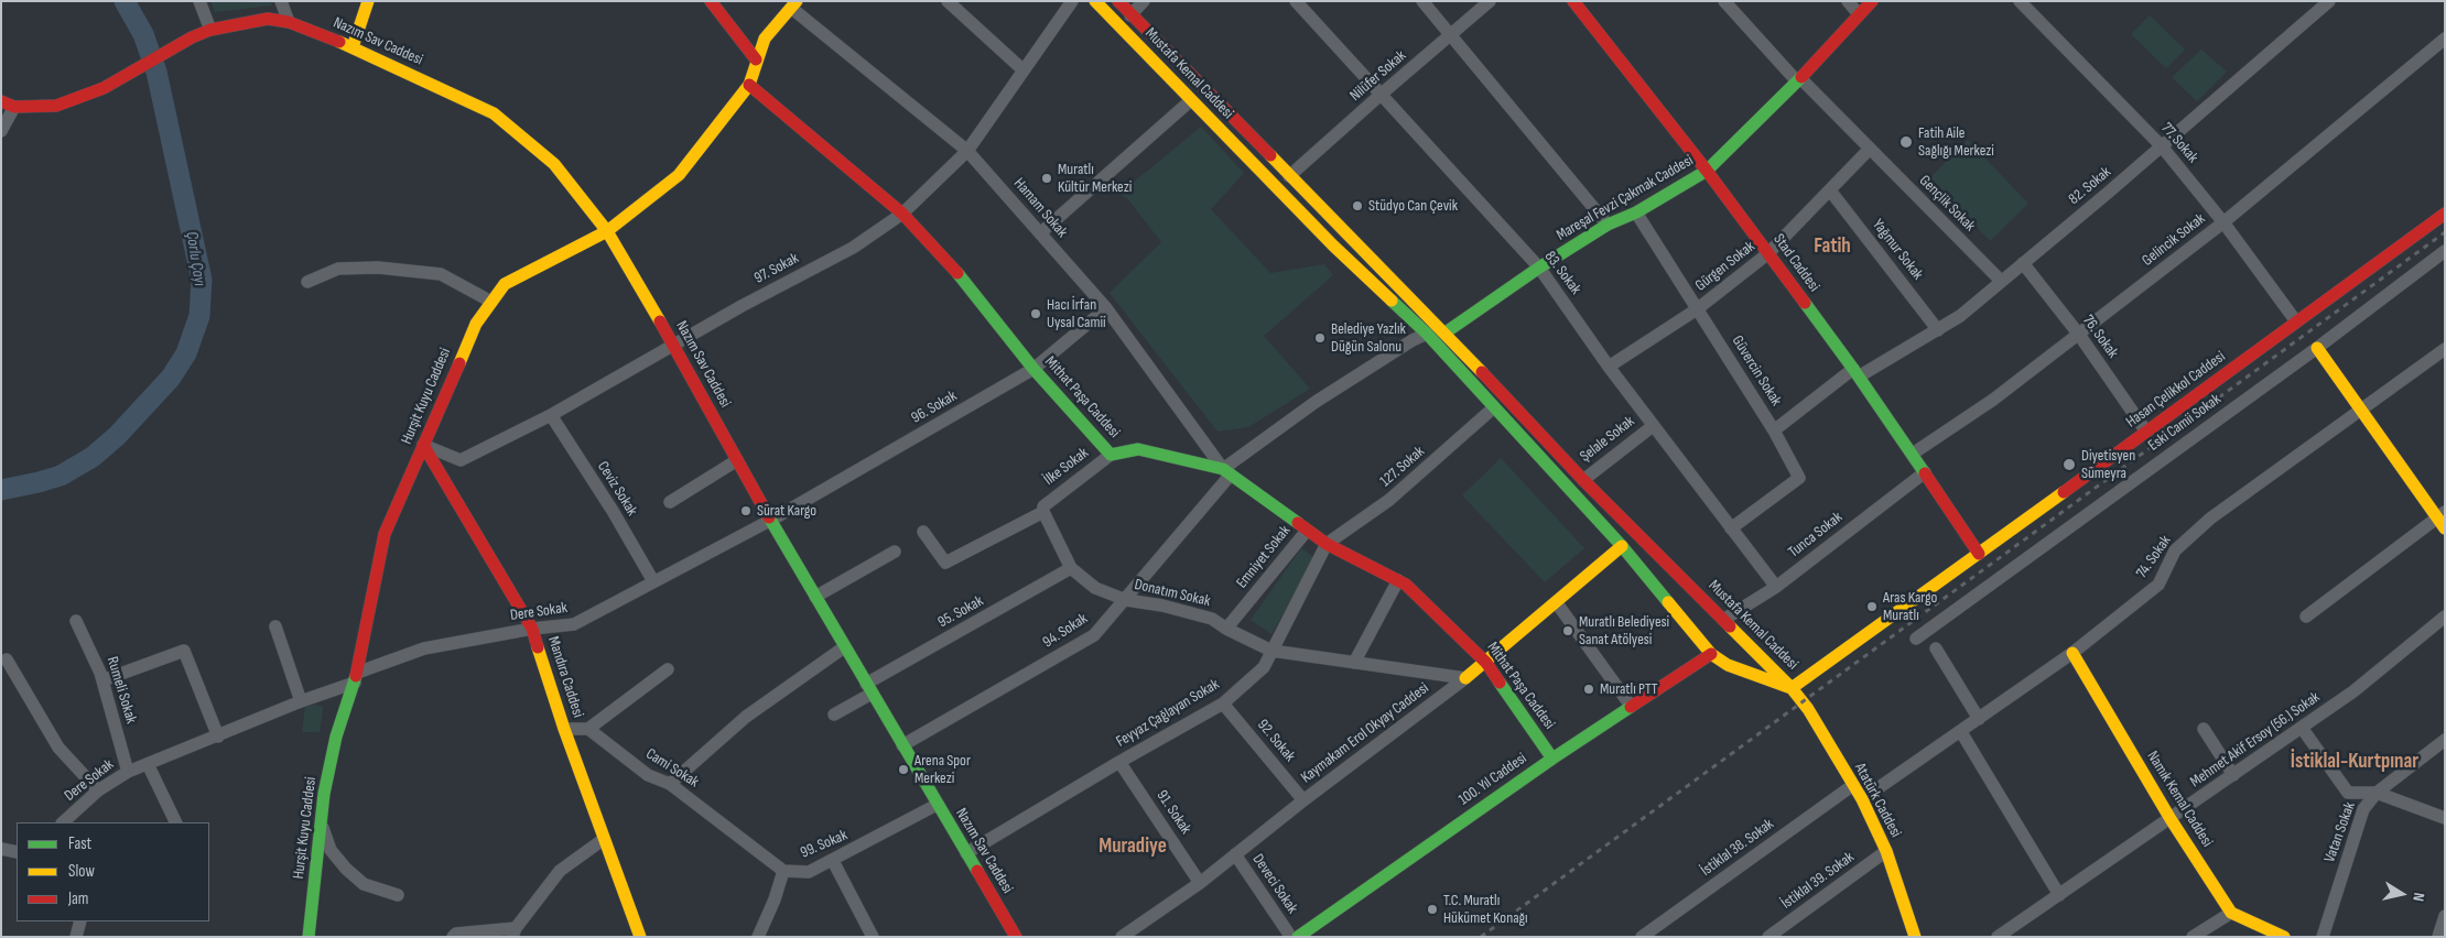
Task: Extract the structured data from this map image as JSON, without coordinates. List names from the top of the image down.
{
  "streets": {
    "street": [
      "Nazım Sav Caddesi",
      "Mustafa Kemal Caddesi",
      "Nilüfer Sokak",
      "77. Sokak",
      "82. Sokak",
      "Mareşal Fevzi Çakmak Caddesi",
      "Gençlik Sokak",
      "Hamam Sokak",
      "Gelincik Sokak",
      "Yağmur Sokak",
      "Stad Caddesi",
      "Gürgen Sokak",
      "97. Sokak",
      "83. Sokak",
      "76. Sokak",
      "Güvercin Sokak",
      "Hasan Çelikkol Caddesi",
      "Hurşit Kuyu Caddesi",
      "Mithat Paşa Caddesi",
      "96. Sokak",
      "Eski Camii Sokak",
      "Şelale Sokak",
      "İlke Sokak",
      "127. Sokak",
      "Ceviz Sokak",
      "Tunca Sokak",
      "Emniyet Sokak",
      "74. Sokak",
      "Donatım Sokak",
      "Dere Sokak",
      "95. Sokak",
      "94. Sokak",
      "Mandıra Caddesi",
      "Rumeli Sokak",
      "Feyyaz Çağlayan Sokak",
      "Kaymakam Erol Okyay Caddesi",
      "Mehmet Akif Ersoy (56.) Sokak",
      "92. Sokak",
      "Cami Sokak",
      "100. Yıl Caddesi",
      "Namık Kemal Caddesi",
      "Atatürk Caddesi",
      "91. Sokak",
      "Vatan Sokak",
      "99. Sokak",
      "İstiklal 38. Sokak",
      "İstiklal 39. Sokak",
      "Deveci Sokak"
    ]
  },
  "crossings": [
    ["Nazım Sav Caddesi", "97. Sokak"],
    ["Nazım Sav Caddesi", "Hurşit Kuyu Caddesi"],
    ["Nazım Sav Caddesi", "96. Sokak"],
    ["Nazım Sav Caddesi", "Dere Sokak"],
    ["Nazım Sav Caddesi", "95. Sokak"],
    ["Nazım Sav Caddesi", "94. Sokak"],
    ["Nazım Sav Caddesi", "Feyyaz Çağlayan Sokak"],
    ["Nazım Sav Caddesi", "99. Sokak"],
    ["Mustafa Kemal Caddesi", "Nilüfer Sokak"],
    ["Mustafa Kemal Caddesi", "Mareşal Fevzi Çakmak Caddesi"],
    ["Mustafa Kemal Caddesi", "Hasan Çelikkol Caddesi"],
    ["Mustafa Kemal Caddesi", "Şelale Sokak"],
    ["Mustafa Kemal Caddesi", "127. Sokak"],
    ["Mustafa Kemal Caddesi", "Tunca Sokak"],
    ["Mustafa Kemal Caddesi", "94. Sokak"],
    ["Mustafa Kemal Caddesi", "Kaymakam Erol Okyay Caddesi"],
    ["Mustafa Kemal Caddesi", "100. Yıl Caddesi"],
    ["Mustafa Kemal Caddesi", "Atatürk Caddesi"],
    ["Nilüfer Sokak", "83. Sokak"],
    ["77. Sokak", "82. Sokak"],
    ["77. Sokak", "Gelincik Sokak"],
    ["77. Sokak", "Hasan Çelikkol Caddesi"],
    ["82. Sokak", "Gençlik Sokak"],
    ["82. Sokak", "Yağmur Sokak"],
    ["82. Sokak", "Stad Caddesi"],
    ["82. Sokak", "76. Sokak"],
    ["82. Sokak", "Güvercin Sokak"],
    ["Mareşal Fevzi Çakmak Caddesi", "Gençlik Sokak"],
    ["Mareşal Fevzi Çakmak Caddesi", "Stad Caddesi"],
    ["Mareşal Fevzi Çakmak Caddesi", "83. Sokak"],
    ["Mareşal Fevzi Çakmak Caddesi", "Güvercin Sokak"],
    ["Gençlik Sokak", "Gürgen Sokak"],
    ["Hamam Sokak", "97. Sokak"],
    ["Hamam Sokak", "Hurşit Kuyu Caddesi"],
    ["Hamam Sokak", "Mithat Paşa Caddesi"],
    ["Hamam Sokak", "96. Sokak"],
    ["Hamam Sokak", "94. Sokak"],
    ["Gelincik Sokak", "Stad Caddesi"],
    ["Gelincik Sokak", "76. Sokak"],
    ["Yağmur Sokak", "Gürgen Sokak"],
    ["Stad Caddesi", "Gürgen Sokak"],
    ["Stad Caddesi", "Hasan Çelikkol Caddesi"],
    ["Stad Caddesi", "Tunca Sokak"],
    ["Gürgen Sokak", "83. Sokak"],
    ["Gürgen Sokak", "Güvercin Sokak"],
    ["97. Sokak", "Hurşit Kuyu Caddesi"],
    ["97. Sokak", "Mithat Paşa Caddesi"],
    ["97. Sokak", "Ceviz Sokak"],
    ["97. Sokak", "Mandıra Caddesi"],
    ["83. Sokak", "Güvercin Sokak"],
    ["83. Sokak", "Şelale Sokak"],
    ["83. Sokak", "Tunca Sokak"],
    ["76. Sokak", "Hasan Çelikkol Caddesi"],
    ["Hasan Çelikkol Caddesi", "Atatürk Caddesi"],
    ["Hurşit Kuyu Caddesi", "Mithat Paşa Caddesi"],
    ["Hurşit Kuyu Caddesi", "Dere Sokak"],
    ["Hurşit Kuyu Caddesi", "Mandıra Caddesi"],
    ["Mithat Paşa Caddesi", "96. Sokak"],
    ["Mithat Paşa Caddesi", "İlke Sokak"],
    ["Mithat Paşa Caddesi", "127. Sokak"],
    ["Mithat Paşa Caddesi", "Emniyet Sokak"],
    ["Mithat Paşa Caddesi", "94. Sokak"],
    ["Mithat Paşa Caddesi", "Feyyaz Çağlayan Sokak"],
    ["Mithat Paşa Caddesi", "Kaymakam Erol Okyay Caddesi"],
    ["Mithat Paşa Caddesi", "100. Yıl Caddesi"],
    ["96. Sokak", "Dere Sokak"],
    ["İlke Sokak", "Donatım Sokak"],
    ["127. Sokak", "Feyyaz Çağlayan Sokak"],
    ["Ceviz Sokak", "Dere Sokak"],
    ["Emniyet Sokak", "Donatım Sokak"],
    ["74. Sokak", "Namık Kemal Caddesi"],
    ["74. Sokak", "Atatürk Caddesi"],
    ["Donatım Sokak", "95. Sokak"],
    ["Donatım Sokak", "94. Sokak"],
    ["Donatım Sokak", "Feyyaz Çağlayan Sokak"],
    ["Donatım Sokak", "Kaymakam Erol Okyay Caddesi"],
    ["Dere Sokak", "Mandıra Caddesi"],
    ["Dere Sokak", "Rumeli Sokak"],
    ["Feyyaz Çağlayan Sokak", "92. Sokak"],
    ["Feyyaz Çağlayan Sokak", "91. Sokak"],
    ["Kaymakam Erol Okyay Caddesi", "92. Sokak"],
    ["Kaymakam Erol Okyay Caddesi", "91. Sokak"],
    ["Kaymakam Erol Okyay Caddesi", "Deveci Sokak"],
    ["Mehmet Akif Ersoy (56.) Sokak", "Namık Kemal Caddesi"],
    ["Cami Sokak", "99. Sokak"],
    ["100. Yıl Caddesi", "Deveci Sokak"],
    ["Atatürk Caddesi", "İstiklal 38. Sokak"],
    ["Atatürk Caddesi", "İstiklal 39. Sokak"]
  ],
  "districts": ["Fatih", "İstiklal-Kurtpınar", "Muradiye"],
  "water": ["Çorlu Çayı"],
  "places": [
    "Fatih Aile Sağlığı Merkezi",
    "Muratlı Kültür Merkezi",
    "Stüdyo Can Çevik",
    "Hacı İrfan Uysal Camii",
    "Belediye Yazlık Düğün Salonu",
    "Diyetisyen Sümeyra",
    "Sürat Kargo",
    "Aras Kargo Muratlı",
    "Muratlı Belediyesi Sanat Atölyesi",
    "Muratlı PTT",
    "Arena Spor Merkezi",
    "T.C. Muratlı Hükümet Konağı"
  ],
  "legend": ["Fast", "Slow", "Jam"],
  "north": "right"
}
